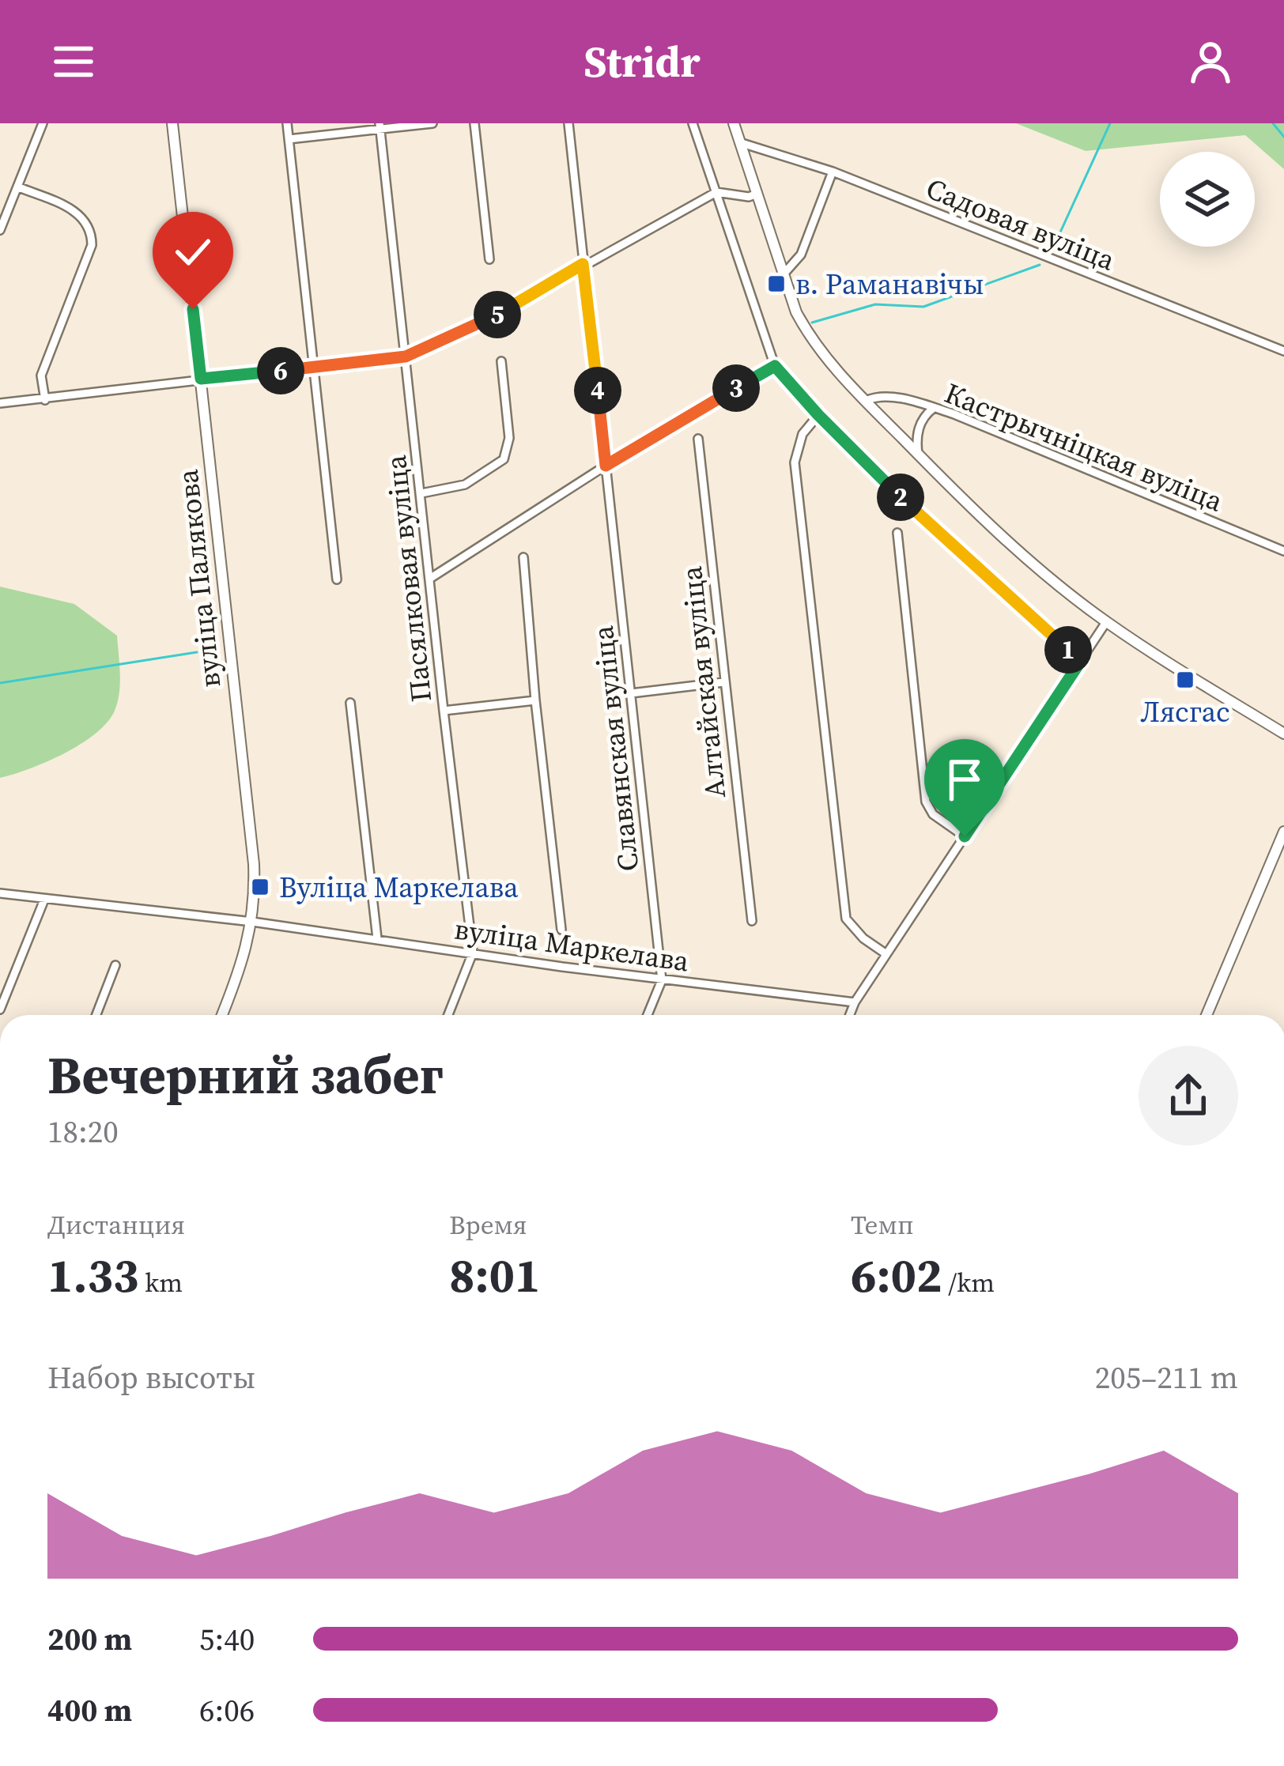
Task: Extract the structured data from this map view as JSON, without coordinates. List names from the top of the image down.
{
  "streets": {
    "street": [
      "Садовая вуліца",
      "Кастрычніцкая вуліца",
      "вуліца Палякова",
      "Пасялковая вуліца",
      "Алтайская вуліца",
      "Славянская вуліца",
      "вуліца Маркелава"
    ]
  },
  "crossings": [
    ["вуліца Палякова", "вуліца Маркелава"],
    ["Пасялковая вуліца", "вуліца Маркелава"],
    ["Славянская вуліца", "вуліца Маркелава"]
  ],
  "places": {
    "transit": ["в. Раманавічы", "Лясгас", "Вуліца Маркелава"]
  },
  "page": {
    "header": "Stridr",
    "pins": [
      "5",
      "6",
      "3",
      "4",
      "2",
      "1"
    ],
    "heading": ["Вечерний забег", "18:20"],
    "stats": [
      ["Дистанция", "1.33 km"],
      ["Время", "8:01"],
      ["Темп", "6:02 /km"]
    ],
    "chart": ["Набор высоты", "205–211 m"],
    "list": [
      {
        "name": "200 m",
        "note": "5:40"
      },
      {
        "name": "400 m",
        "note": "6:06"
      }
    ]
  }
}
